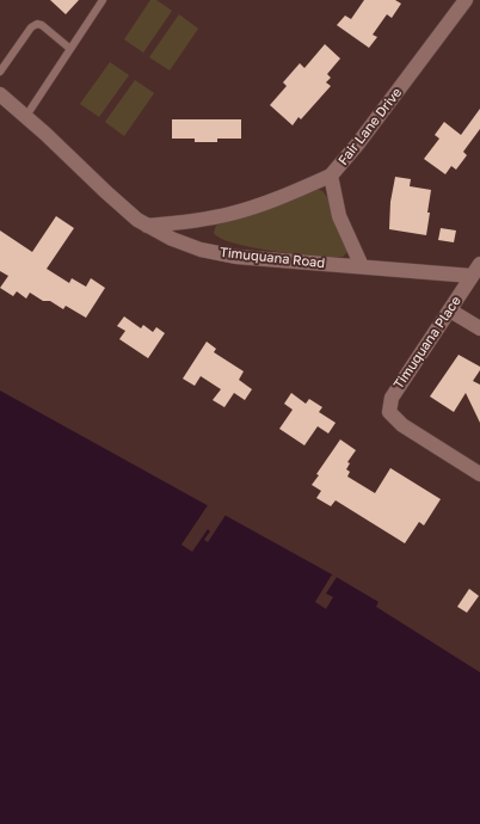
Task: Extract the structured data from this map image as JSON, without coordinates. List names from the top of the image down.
{
  "streets": {
    "street": ["Fair Lane Drive", "Timuquana Road", "Timuquana Place"]
  },
  "crossings": [
    ["Fair Lane Drive", "Timuquana Road"],
    ["Timuquana Road", "Timuquana Place"]
  ]
}
